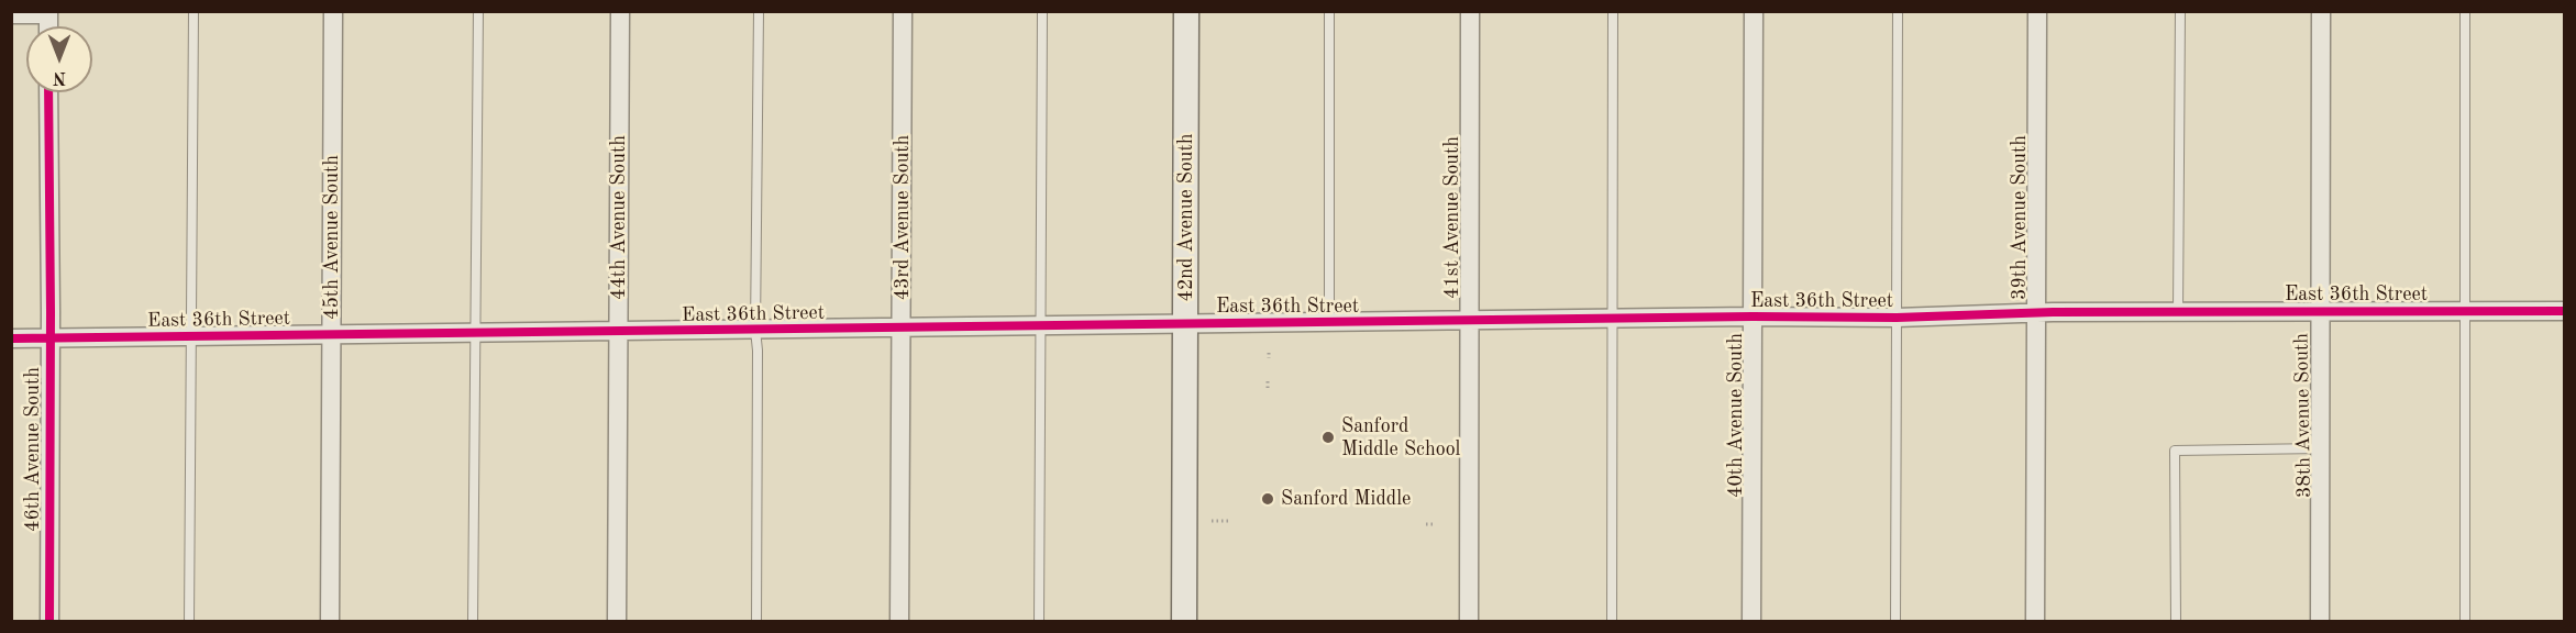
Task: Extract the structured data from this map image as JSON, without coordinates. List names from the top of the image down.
{
  "streets": {
    "street": [
      "44th Avenue South",
      "43rd Avenue South",
      "42nd Avenue South",
      "41st Avenue South",
      "39th Avenue South",
      "45th Avenue South",
      "East 36th Street",
      "40th Avenue South",
      "38th Avenue South",
      "46th Avenue South"
    ]
  },
  "crossings": [
    ["44th Avenue South", "East 36th Street"],
    ["43rd Avenue South", "East 36th Street"],
    ["42nd Avenue South", "East 36th Street"],
    ["41st Avenue South", "East 36th Street"],
    ["39th Avenue South", "East 36th Street"],
    ["45th Avenue South", "East 36th Street"],
    ["East 36th Street", "40th Avenue South"],
    ["East 36th Street", "38th Avenue South"],
    ["East 36th Street", "46th Avenue South"]
  ],
  "places": ["Sanford Middle School", "Sanford Middle"],
  "north": "bottom"
}
